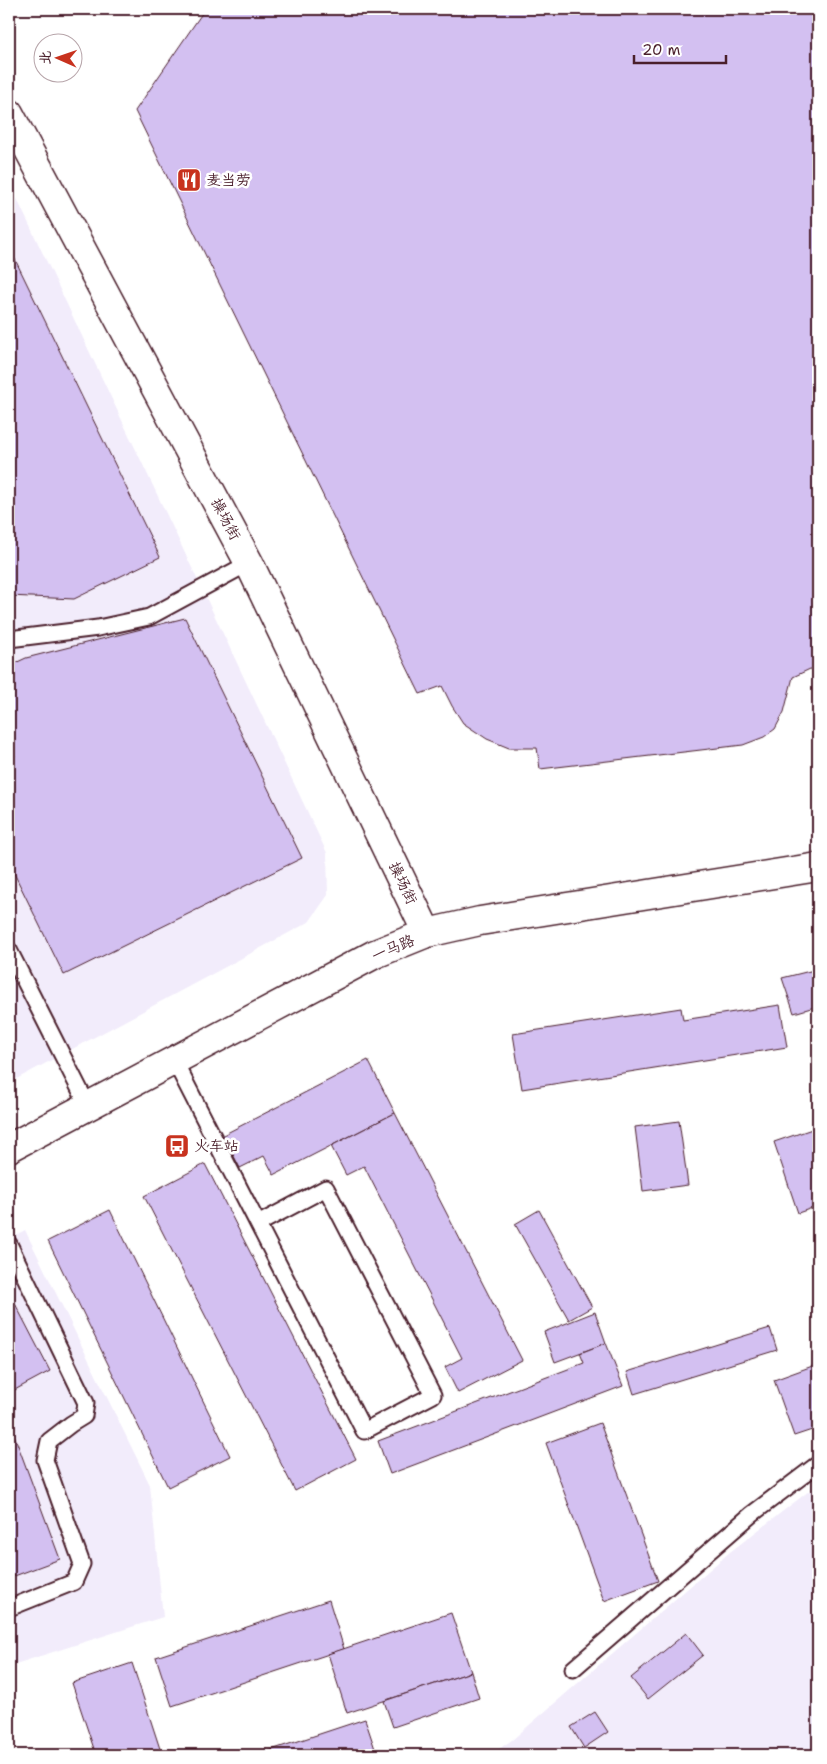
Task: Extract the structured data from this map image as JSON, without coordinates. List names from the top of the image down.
{
  "streets": {
    "street": ["操场街", "一马路"]
  },
  "crossings": [
    ["操场街", "一马路"]
  ],
  "places": {
    "restaurant": ["麦当劳"],
    "bus stop": ["火车站"]
  },
  "scale_bar": "20 m",
  "north": "left"
}
